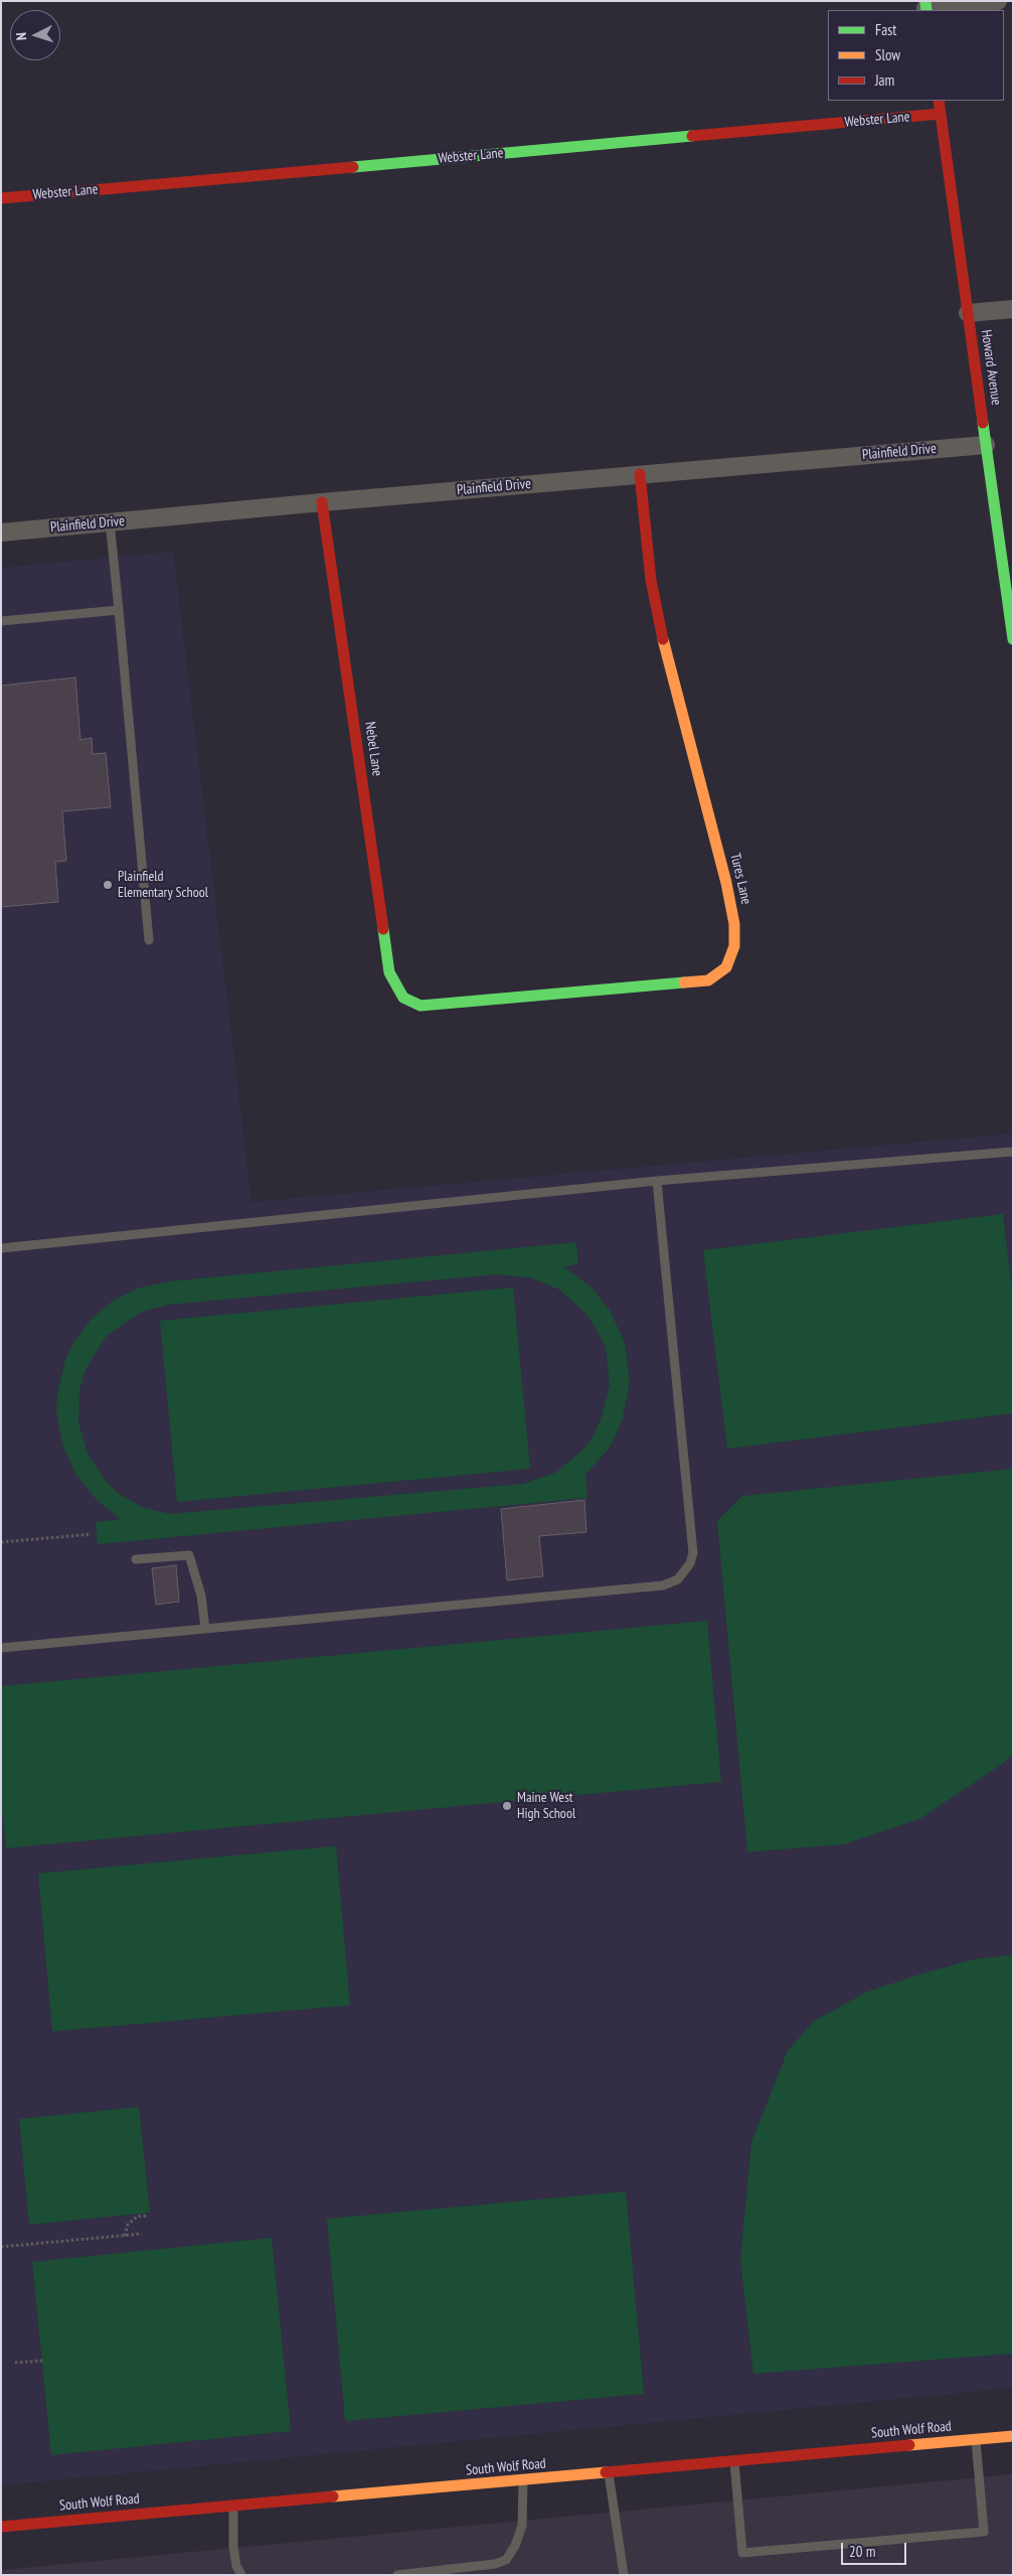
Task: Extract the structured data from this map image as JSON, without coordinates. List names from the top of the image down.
{
  "streets": {
    "street": [
      "Webster Lane",
      "Howard Avenue",
      "Plainfield Drive",
      "Nebel Lane",
      "Tures Lane",
      "South Wolf Road"
    ]
  },
  "crossings": [
    ["Webster Lane", "Howard Avenue"],
    ["Howard Avenue", "Plainfield Drive"],
    ["Plainfield Drive", "Nebel Lane"],
    ["Plainfield Drive", "Tures Lane"],
    ["Nebel Lane", "Tures Lane"]
  ],
  "places": ["Plainfield Elementary School", "Maine West High School"],
  "legend": ["Fast", "Slow", "Jam"],
  "scale_bar": "20 m",
  "north": "left"
}
